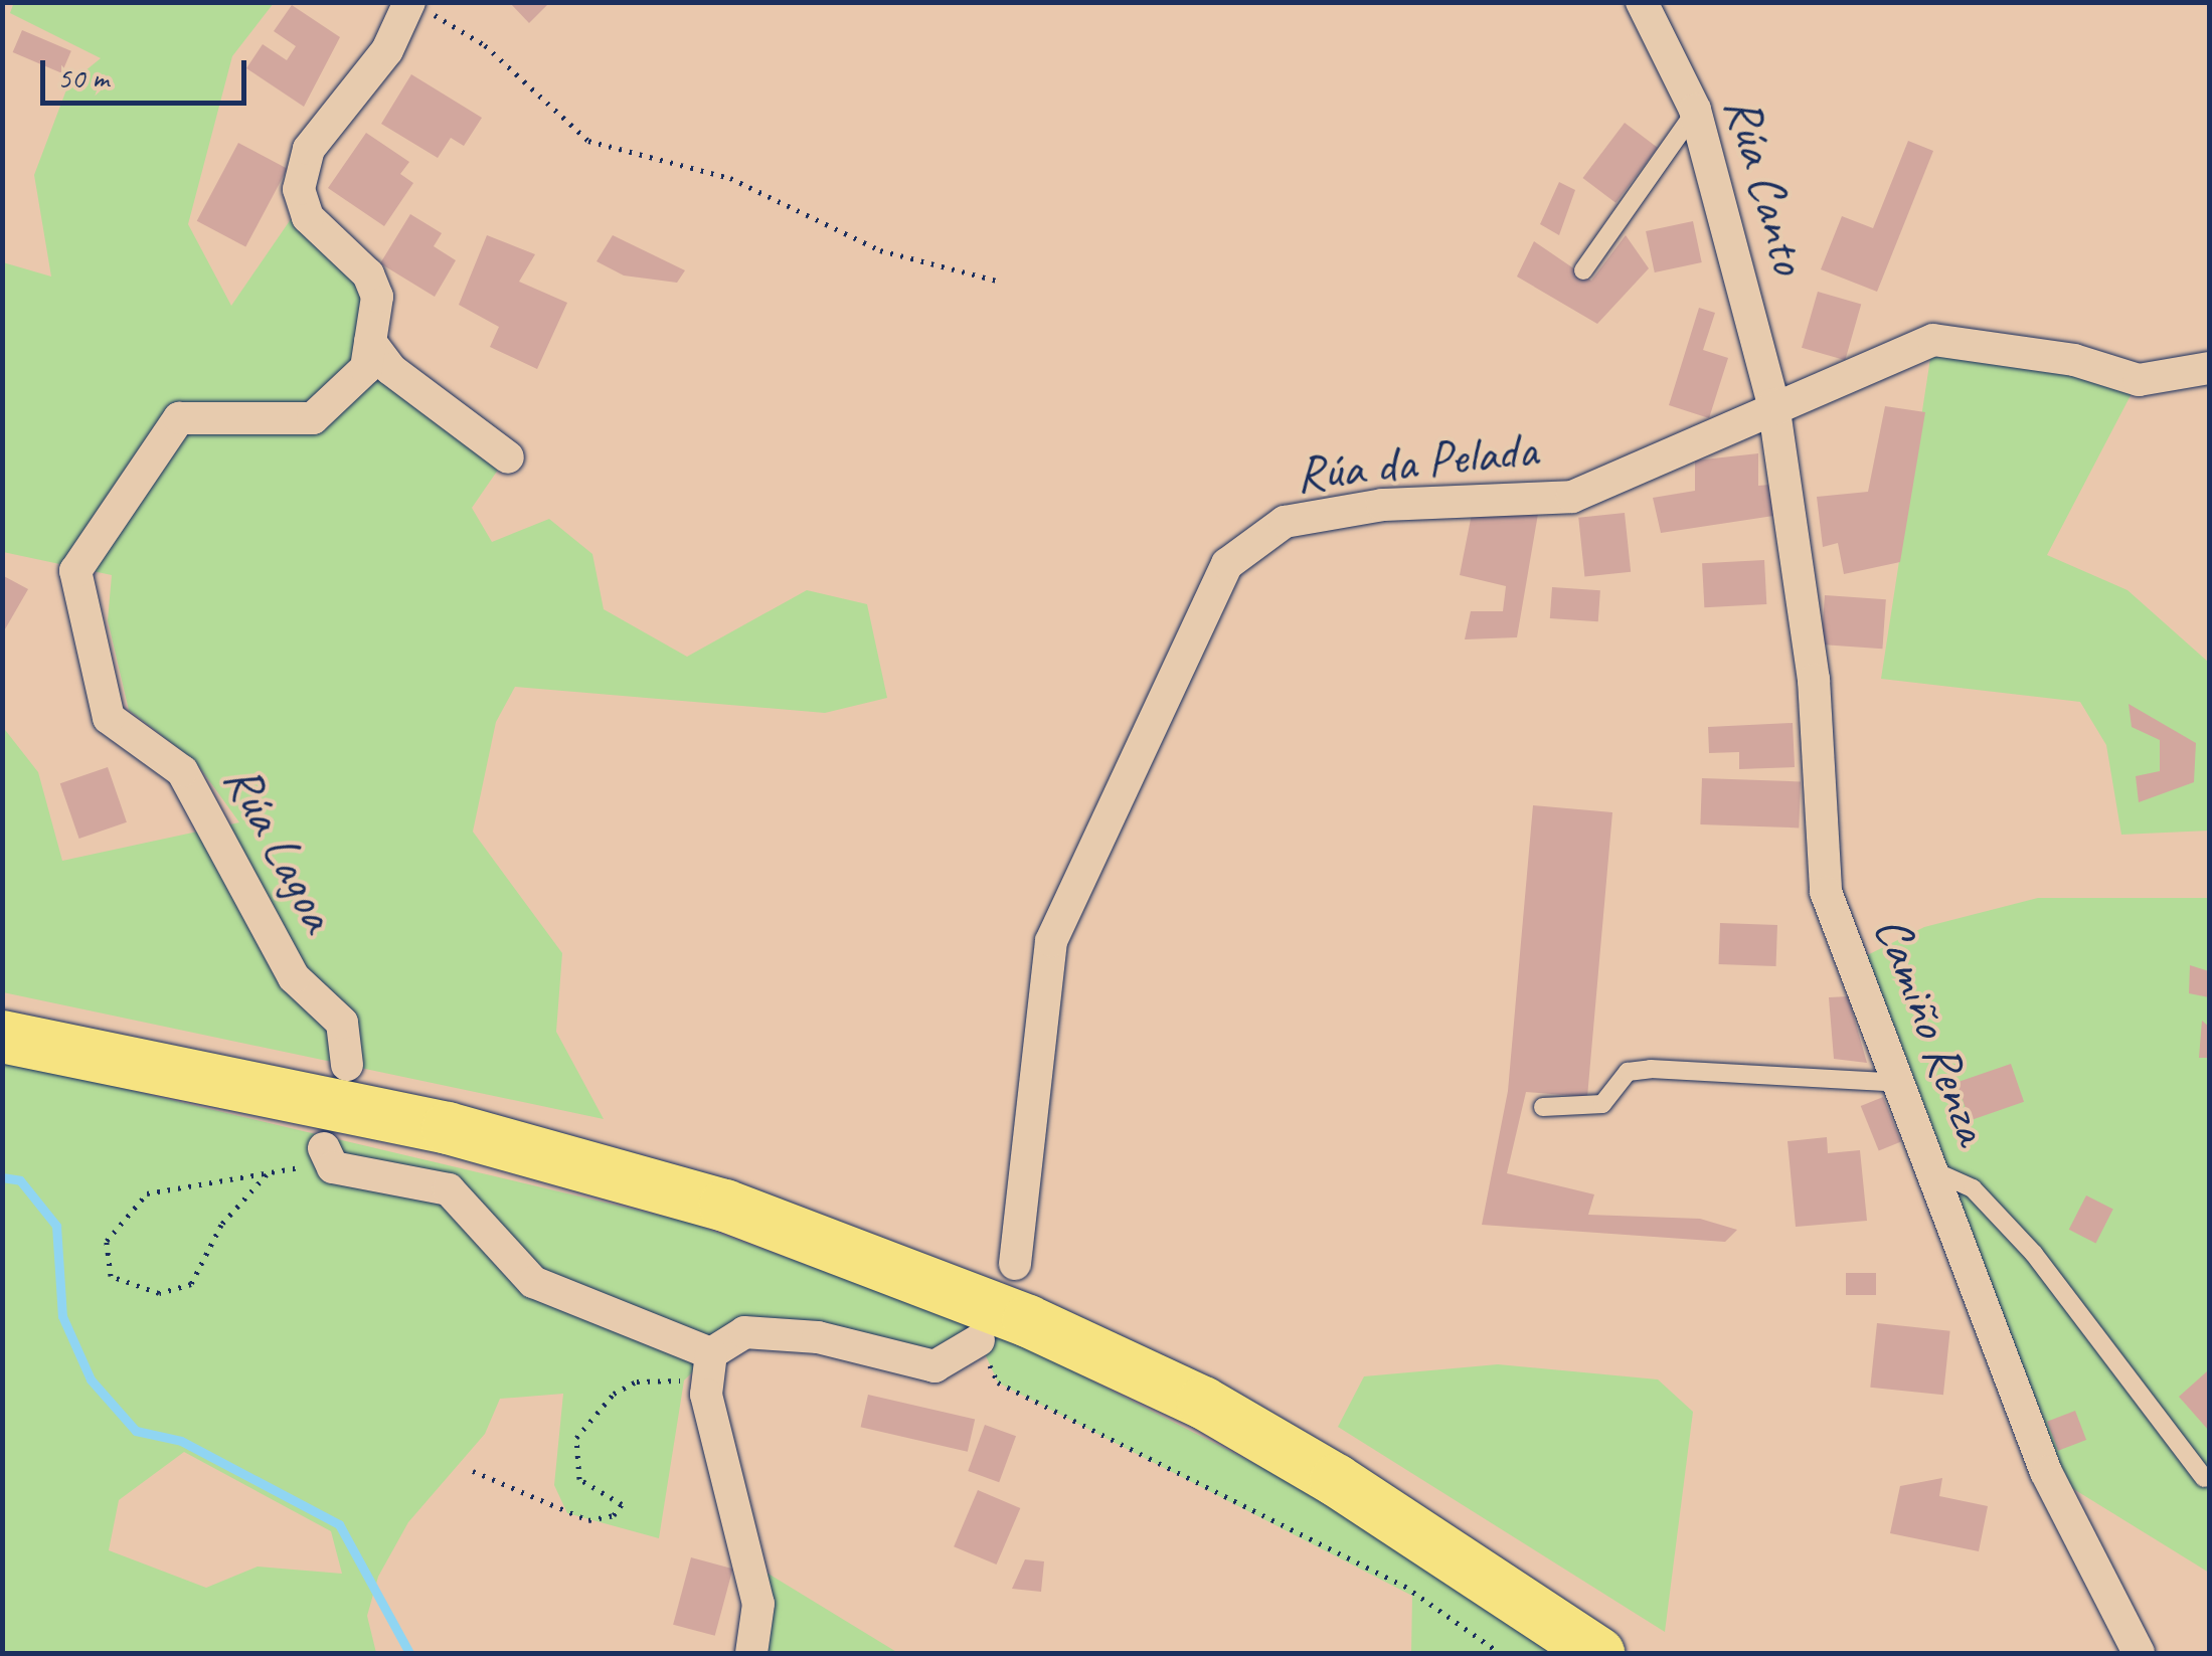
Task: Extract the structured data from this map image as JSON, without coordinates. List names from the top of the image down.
{
  "streets": {
    "street": [
      "Rúa Canto",
      "Rúa da Pelada",
      "Rúa Lagoa",
      "Camiño Renza"
    ]
  },
  "crossings": [
    ["Rúa Canto", "Rúa da Pelada"],
    ["Rúa Canto", "Camiño Renza"],
    ["Rúa da Pelada", "Camiño Renza"]
  ],
  "scale_bar": "50 m"
}
